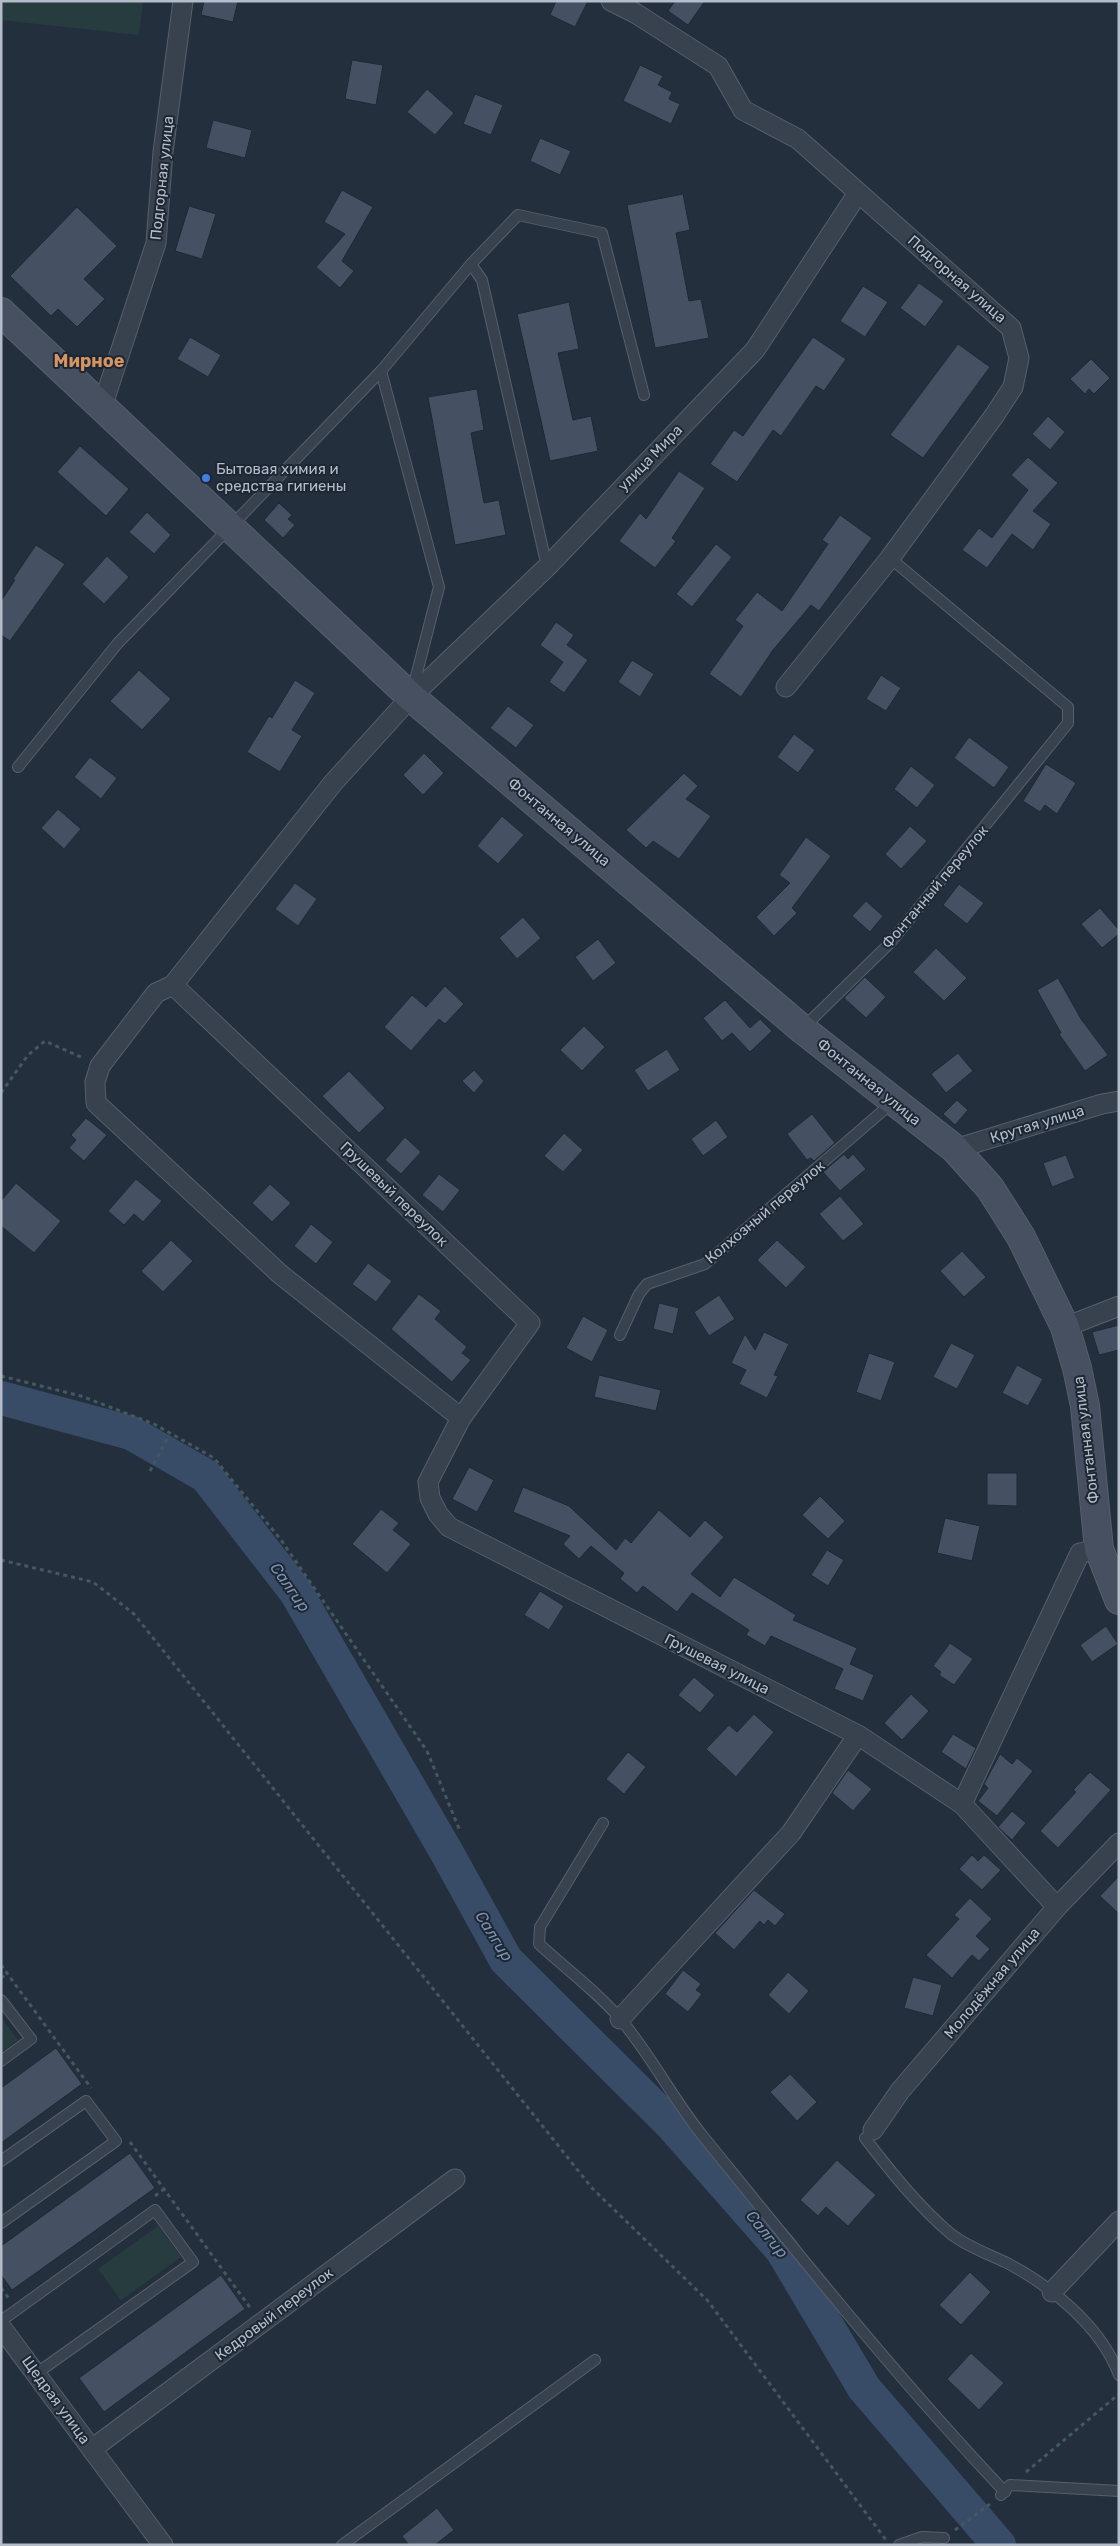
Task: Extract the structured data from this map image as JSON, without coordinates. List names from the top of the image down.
{
  "streets": {
    "main road": ["Фонтанная улица"],
    "street": [
      "Подгорная улица",
      "улица Мира",
      "Крутая улица",
      "Грушевый переулок",
      "Грушевая улица",
      "Молодёжная улица",
      "Кедровый переулок",
      "Щедрая улица"
    ],
    "lane": ["Фонтанный переулок", "Колхозный переулок"]
  },
  "crossings": [
    ["Подгорная улица", "улица Мира"],
    ["Подгорная улица", "Фонтанная улица"],
    ["Подгорная улица", "Фонтанный переулок"],
    ["улица Мира", "Фонтанная улица"],
    ["улица Мира", "Грушевый переулок"],
    ["Фонтанная улица", "Фонтанный переулок"],
    ["Фонтанная улица", "Крутая улица"],
    ["Фонтанная улица", "Колхозный переулок"],
    ["Грушевый переулок", "Грушевая улица"],
    ["Грушевая улица", "Молодёжная улица"],
    ["Кедровый переулок", "Щедрая улица"]
  ],
  "districts": ["Мирное"],
  "water": ["Салгир"],
  "places": ["Бытовая химия и средства гигиены"]
}
